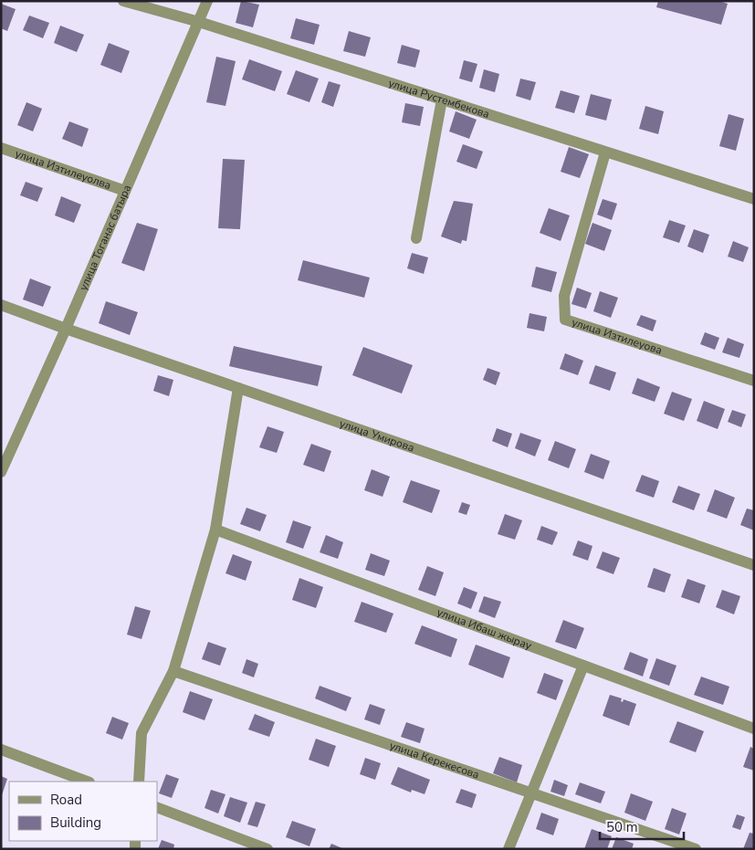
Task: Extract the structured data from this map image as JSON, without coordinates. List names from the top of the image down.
{
  "streets": {
    "street": [
      "улица Рустембекова",
      "улица Изтилеуолва",
      "улица Тоганас батыра",
      "улица Изтилеуова",
      "улица Умирова",
      "улица Ибаш жырау",
      "улица Керекесова"
    ]
  },
  "crossings": [
    ["улица Рустембекова", "улица Тоганас батыра"],
    ["улица Рустембекова", "улица Изтилеуова"],
    ["улица Изтилеуолва", "улица Тоганас батыра"],
    ["улица Тоганас батыра", "улица Умирова"]
  ],
  "legend": ["Road", "Building"],
  "scale_bar": "50 m"
}
